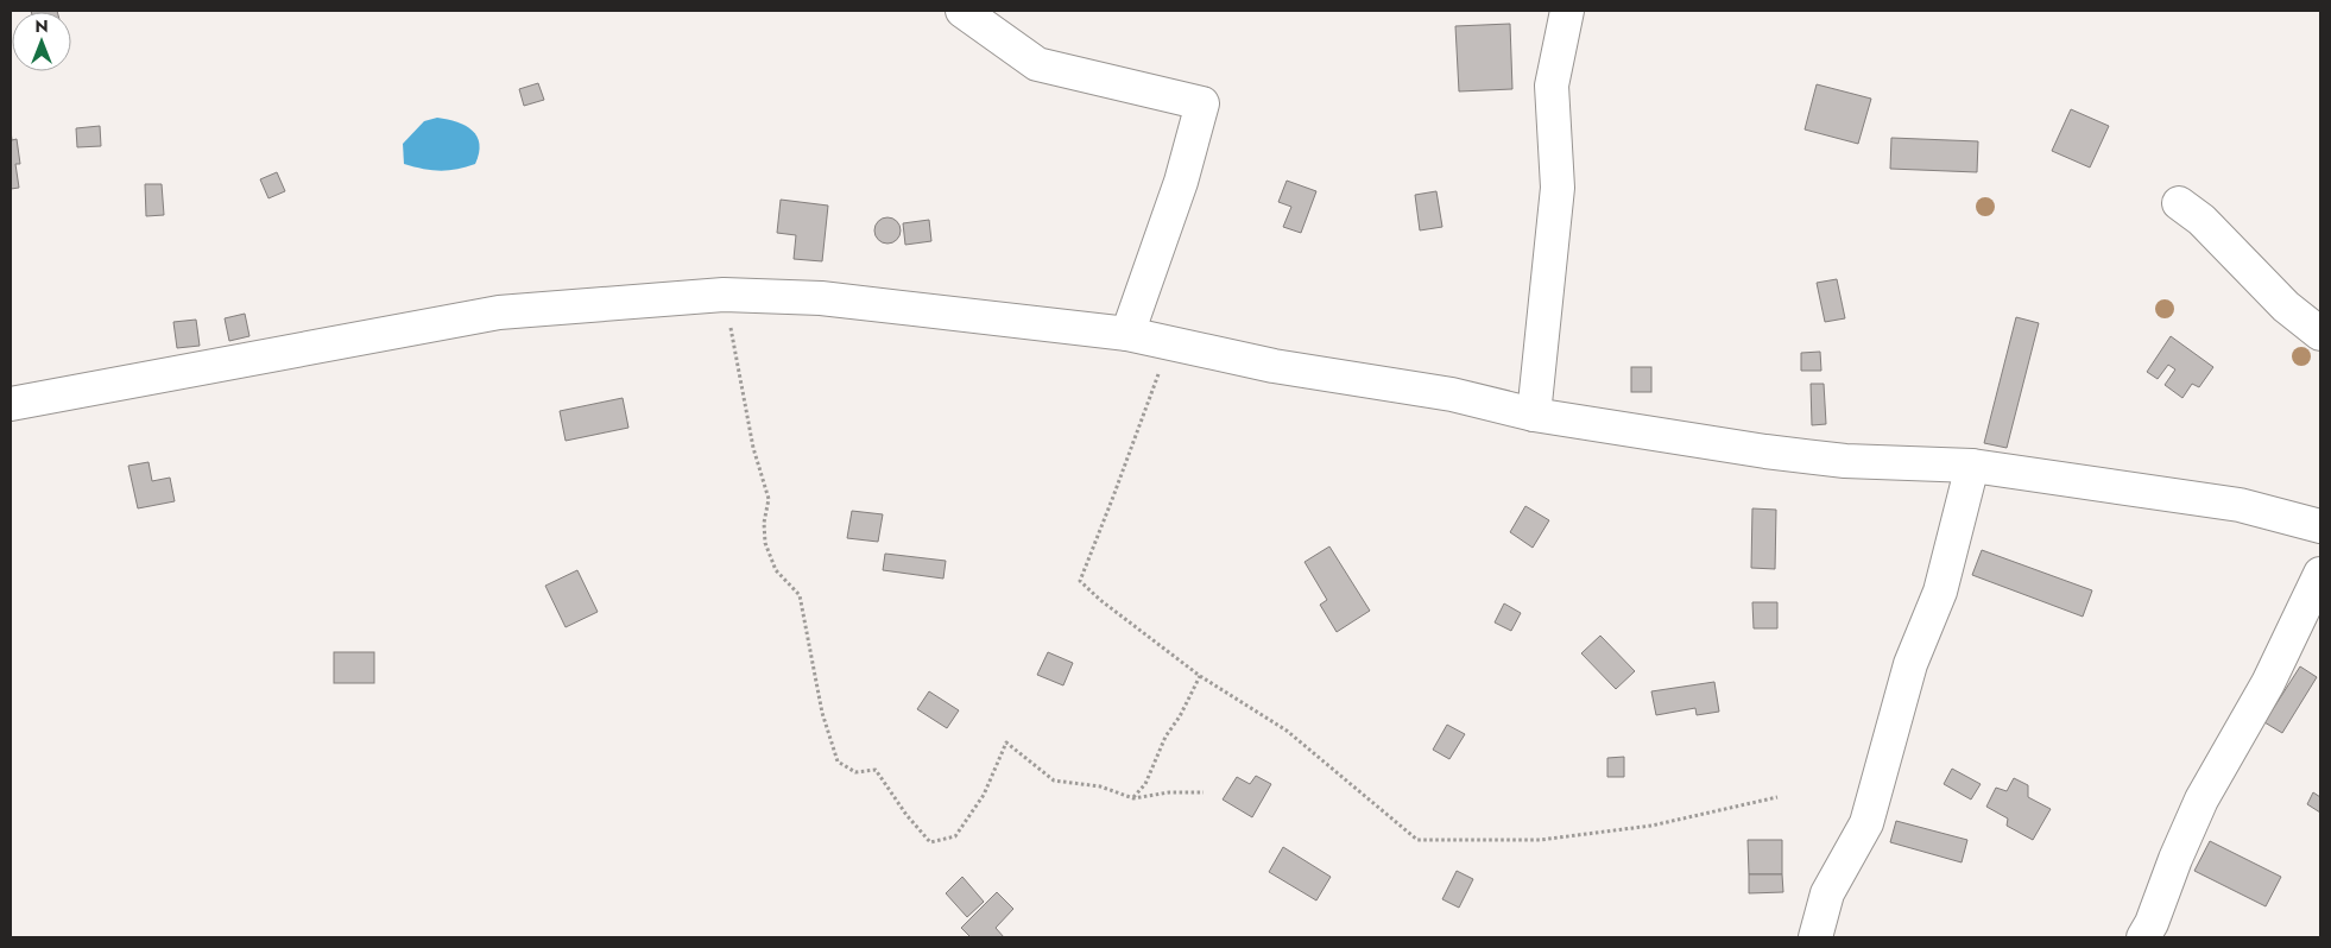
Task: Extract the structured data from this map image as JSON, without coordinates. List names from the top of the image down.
{
  "north": "top"
}
